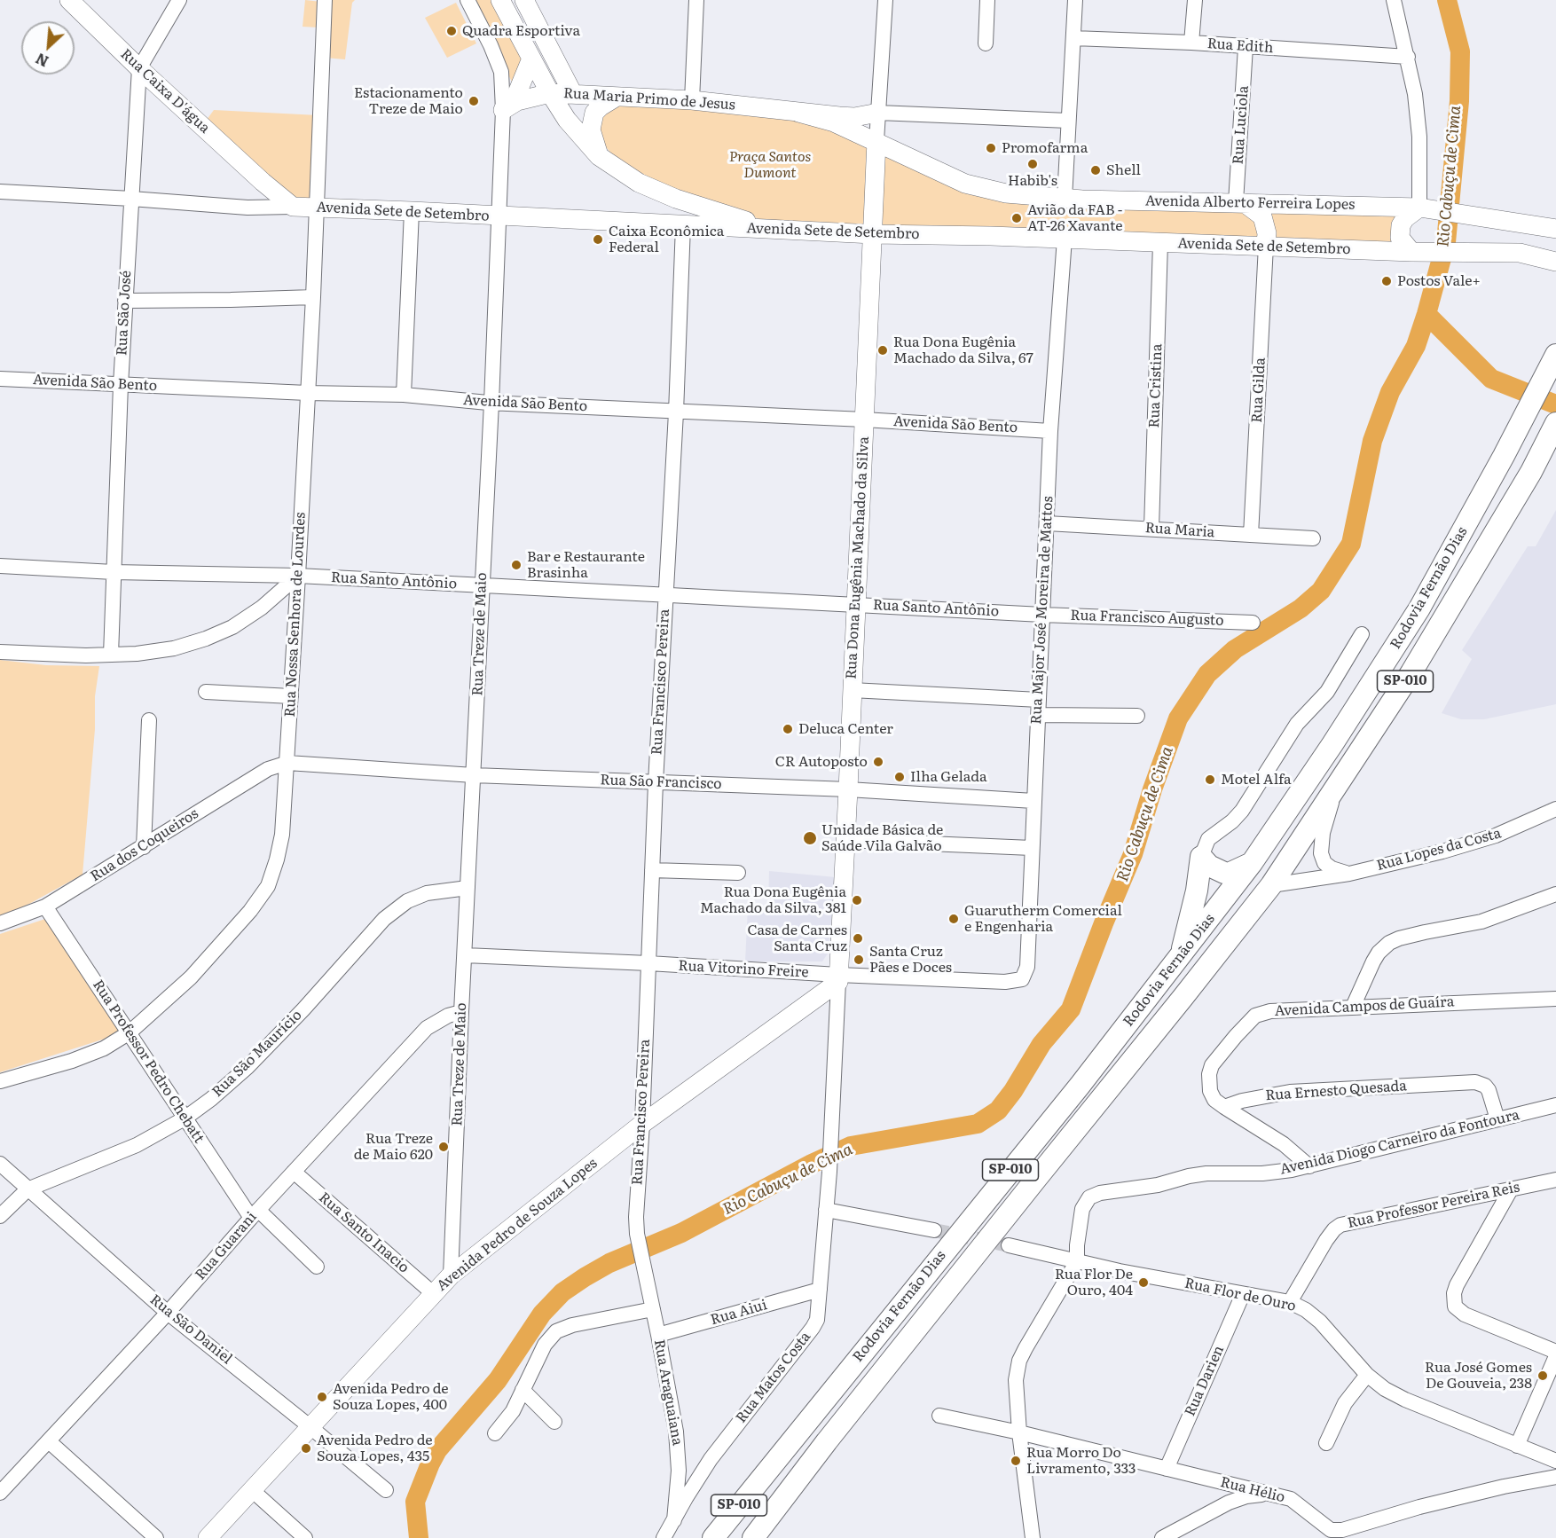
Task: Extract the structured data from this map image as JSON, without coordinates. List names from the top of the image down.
{
  "streets": {
    "highway": ["Rodovia Fernão Dias", "SP-010"],
    "main road": [
      "Rua Caixa D'água",
      "Rua Maria Primo de Jesus",
      "Avenida Alberto Ferreira Lopes",
      "Avenida Sete de Setembro",
      "Rua Dona Eugênia Machado da Silva",
      "Avenida Pedro de Souza Lopes"
    ],
    "street": [
      "Rua Edith",
      "Rua Luciola",
      "Rua São José",
      "Avenida São Bento",
      "Rua Cristina",
      "Rua Gilda",
      "Rua Maria",
      "Rua Santo Antônio",
      "Rua Major José Moreira de Mattos",
      "Rua Nossa Senhora de Lourdes",
      "Rua Francisco Augusto",
      "Rua Treze de Maio",
      "Rua Francisco Pereira",
      "Rua São Francisco",
      "Rua dos Coqueiros",
      "Rua Lopes da Costa",
      "Rua Vitorino Freire",
      "Avenida Campos de Guaíra",
      "Rua São Maurício",
      "Rua Professor Pedro Chebatt",
      "Rua Ernesto Quesada",
      "Avenida Diogo Carneiro da Fontoura",
      "Rua Professor Pereira Reis",
      "Rua Santo Inacio",
      "Rua Guarani",
      "Rua Flor de Ouro",
      "Rua Aiui",
      "Rua São Daniel",
      "Rua Matos Costa",
      "Rua Darien",
      "Rua Araguaiana",
      "Rua Hélio"
    ]
  },
  "crossings": [
    ["Rua Edith", "Rua Luciola"],
    ["Rua Caixa D'água", "Avenida Sete de Setembro"],
    ["Rua Caixa D'água", "Rua São José"],
    ["Rua Maria Primo de Jesus", "Avenida Alberto Ferreira Lopes"],
    ["Rua Maria Primo de Jesus", "Rua Treze de Maio"],
    ["Rua Luciola", "Avenida Alberto Ferreira Lopes"],
    ["Avenida Alberto Ferreira Lopes", "Rua Dona Eugênia Machado da Silva"],
    ["Avenida Sete de Setembro", "Rua São José"],
    ["Avenida Sete de Setembro", "Rua Cristina"],
    ["Avenida Sete de Setembro", "Rua Gilda"],
    ["Avenida Sete de Setembro", "Rua Dona Eugênia Machado da Silva"],
    ["Avenida Sete de Setembro", "Rua Major José Moreira de Mattos"],
    ["Avenida Sete de Setembro", "Rua Nossa Senhora de Lourdes"],
    ["Avenida Sete de Setembro", "Rua Treze de Maio"],
    ["Avenida Sete de Setembro", "Rua Francisco Pereira"],
    ["Rua São José", "Avenida São Bento"],
    ["Rua São José", "Rua Santo Antônio"],
    ["Avenida São Bento", "Rua Dona Eugênia Machado da Silva"],
    ["Avenida São Bento", "Rua Major José Moreira de Mattos"],
    ["Avenida São Bento", "Rua Nossa Senhora de Lourdes"],
    ["Avenida São Bento", "Rua Treze de Maio"],
    ["Avenida São Bento", "Rua Francisco Pereira"],
    ["Rua Cristina", "Rua Maria"],
    ["Rua Gilda", "Rua Maria"],
    ["Rua Maria", "Rua Major José Moreira de Mattos"],
    ["Rua Dona Eugênia Machado da Silva", "Rua Santo Antônio"],
    ["Rua Dona Eugênia Machado da Silva", "Rua São Francisco"],
    ["Rua Dona Eugênia Machado da Silva", "Rua Vitorino Freire"],
    ["Rua Dona Eugênia Machado da Silva", "Avenida Pedro de Souza Lopes"],
    ["Rua Dona Eugênia Machado da Silva", "Rua Matos Costa"],
    ["Rua Santo Antônio", "Rua Major José Moreira de Mattos"],
    ["Rua Santo Antônio", "Rua Nossa Senhora de Lourdes"],
    ["Rua Santo Antônio", "Rua Francisco Augusto"],
    ["Rua Santo Antônio", "Rua Treze de Maio"],
    ["Rua Santo Antônio", "Rua Francisco Pereira"],
    ["Rodovia Fernão Dias", "Rua Lopes da Costa"],
    ["Rua Major José Moreira de Mattos", "Rua Francisco Augusto"],
    ["Rua Major José Moreira de Mattos", "Rua São Francisco"],
    ["Rua Major José Moreira de Mattos", "Rua Vitorino Freire"],
    ["Rua Nossa Senhora de Lourdes", "Rua São Francisco"],
    ["Rua Nossa Senhora de Lourdes", "Rua dos Coqueiros"],
    ["Rua Nossa Senhora de Lourdes", "Rua Professor Pedro Chebatt"],
    ["Rua Treze de Maio", "Rua São Francisco"],
    ["Rua Treze de Maio", "Rua Vitorino Freire"],
    ["Rua Treze de Maio", "Rua São Maurício"],
    ["Rua Treze de Maio", "Avenida Pedro de Souza Lopes"],
    ["Rua Treze de Maio", "Rua Guarani"],
    ["Rua Francisco Pereira", "Rua São Francisco"],
    ["Rua Francisco Pereira", "Rua Vitorino Freire"],
    ["Rua Francisco Pereira", "Avenida Pedro de Souza Lopes"],
    ["Rua Francisco Pereira", "Rua Araguaiana"],
    ["Rua São Francisco", "Rua dos Coqueiros"],
    ["Rua dos Coqueiros", "Rua Professor Pedro Chebatt"],
    ["Rua Vitorino Freire", "Avenida Pedro de Souza Lopes"],
    ["Avenida Campos de Guaíra", "Rua Ernesto Quesada"],
    ["Rua São Maurício", "Rua Professor Pedro Chebatt"],
    ["Rua São Maurício", "Rua São Daniel"],
    ["Rua Professor Pedro Chebatt", "Rua Guarani"],
    ["Rua Ernesto Quesada", "Avenida Diogo Carneiro da Fontoura"],
    ["Avenida Diogo Carneiro da Fontoura", "Rua Flor de Ouro"],
    ["Rua Professor Pereira Reis", "Rua Flor de Ouro"],
    ["Avenida Pedro de Souza Lopes", "Rua Santo Inacio"],
    ["Avenida Pedro de Souza Lopes", "Rua São Daniel"],
    ["Rua Santo Inacio", "Rua Guarani"],
    ["Rua Guarani", "Rua São Daniel"],
    ["Rua Flor de Ouro", "Rua Darien"],
    ["Rua Aiui", "Rua Matos Costa"],
    ["Rua Aiui", "Rua Araguaiana"],
    ["Rua Matos Costa", "Rua Araguaiana"],
    ["Rua Darien", "Rua Hélio"]
  ],
  "water": ["Rio Cabuçu de Cima"],
  "parks": ["Praça Santos Dumont"],
  "places": [
    "Quadra Esportiva",
    "Estacionamento Treze de Maio",
    "Promofarma",
    "Habib's",
    "Shell",
    "Avião da FAB - AT-26 Xavante",
    "Caixa Econômica Federal",
    "Postos Vale+",
    "Rua Dona Eugênia Machado da Silva, 67",
    "Bar e Restaurante Brasinha",
    "Deluca Center",
    "CR Autoposto",
    "Ilha Gelada",
    "Motel Alfa",
    "Unidade Básica de Saúde Vila Galvão",
    "Rua Dona Eugênia Machado da Silva, 381",
    "Guarutherm Comercial e Engenharia",
    "Casa de Carnes Santa Cruz",
    "Santa Cruz Pães e Doces",
    "Rua Treze de Maio 620",
    "Rua Flor De Ouro, 404",
    "Rua José Gomes De Gouveia, 238",
    "Avenida Pedro de Souza Lopes, 400",
    "Avenida Pedro de Souza Lopes, 435",
    "Rua Morro Do Livramento, 333"
  ],
  "north": "bottom left"
}
